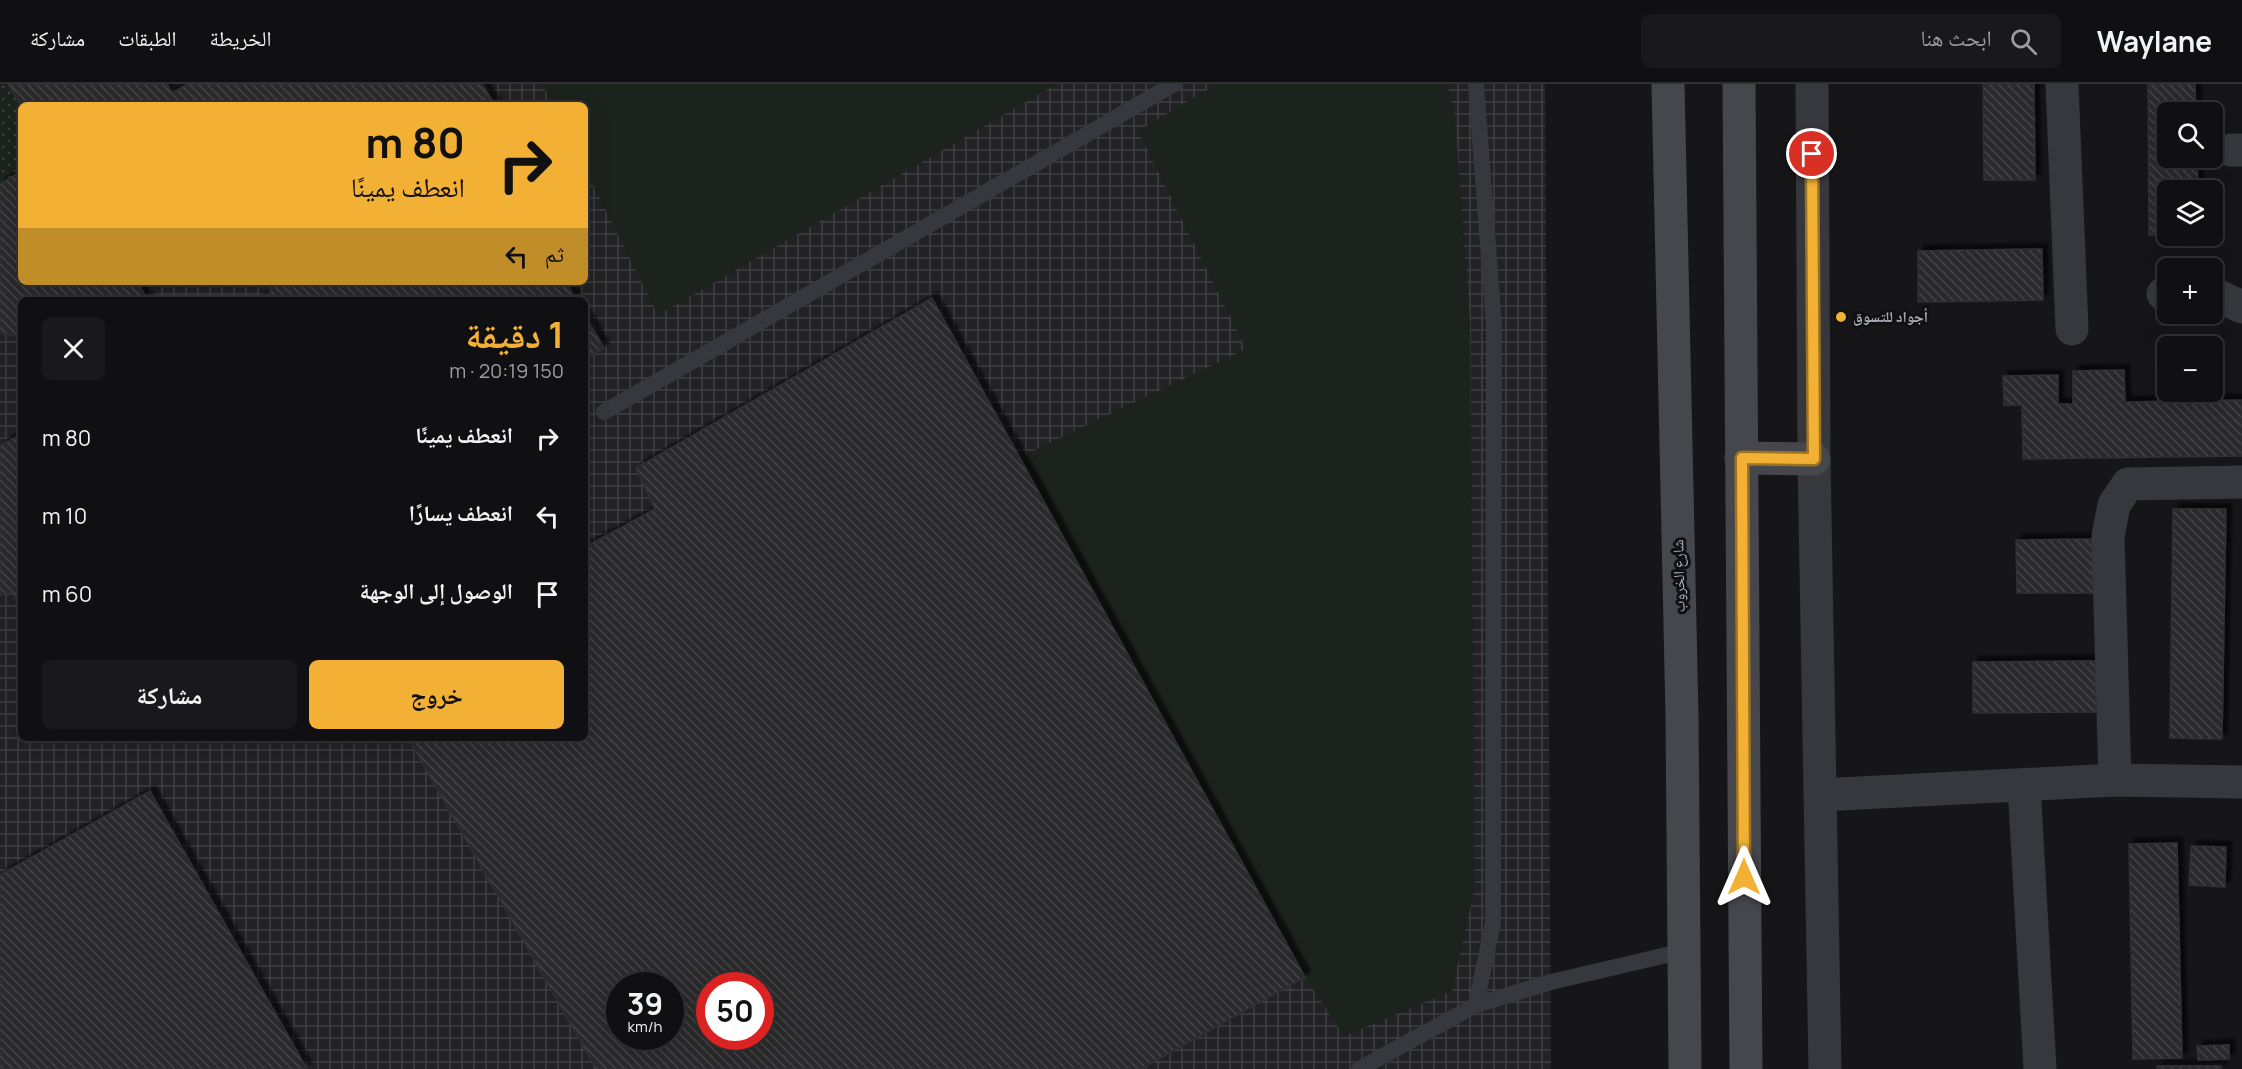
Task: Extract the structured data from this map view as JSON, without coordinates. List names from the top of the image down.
{
  "streets": {
    "main road": ["شارع الخروب"]
  },
  "places": ["أجواد للتسوق"],
  "page": {
    "header": "Waylane",
    "search": "ابحث هنا",
    "nav": ["الخريطة", "الطبقات", "مشاركة"],
    "map_buttons": ["+", "−"],
    "turn": ["80 m", "انعطف يمينًا"],
    "then": "ثم",
    "heading": ["1 دقيقة", "150 m · 20:19"],
    "list": [
      {
        "name": "انعطف يمينًا",
        "value": "80 m"
      },
      {
        "name": "انعطف يسارًا",
        "value": "10 m"
      },
      {
        "name": "الوصول إلى الوجهة",
        "value": "60 m"
      }
    ],
    "buttons": ["خروج", "مشاركة"],
    "speed": "39 km/h",
    "limit": "50"
  }
}
